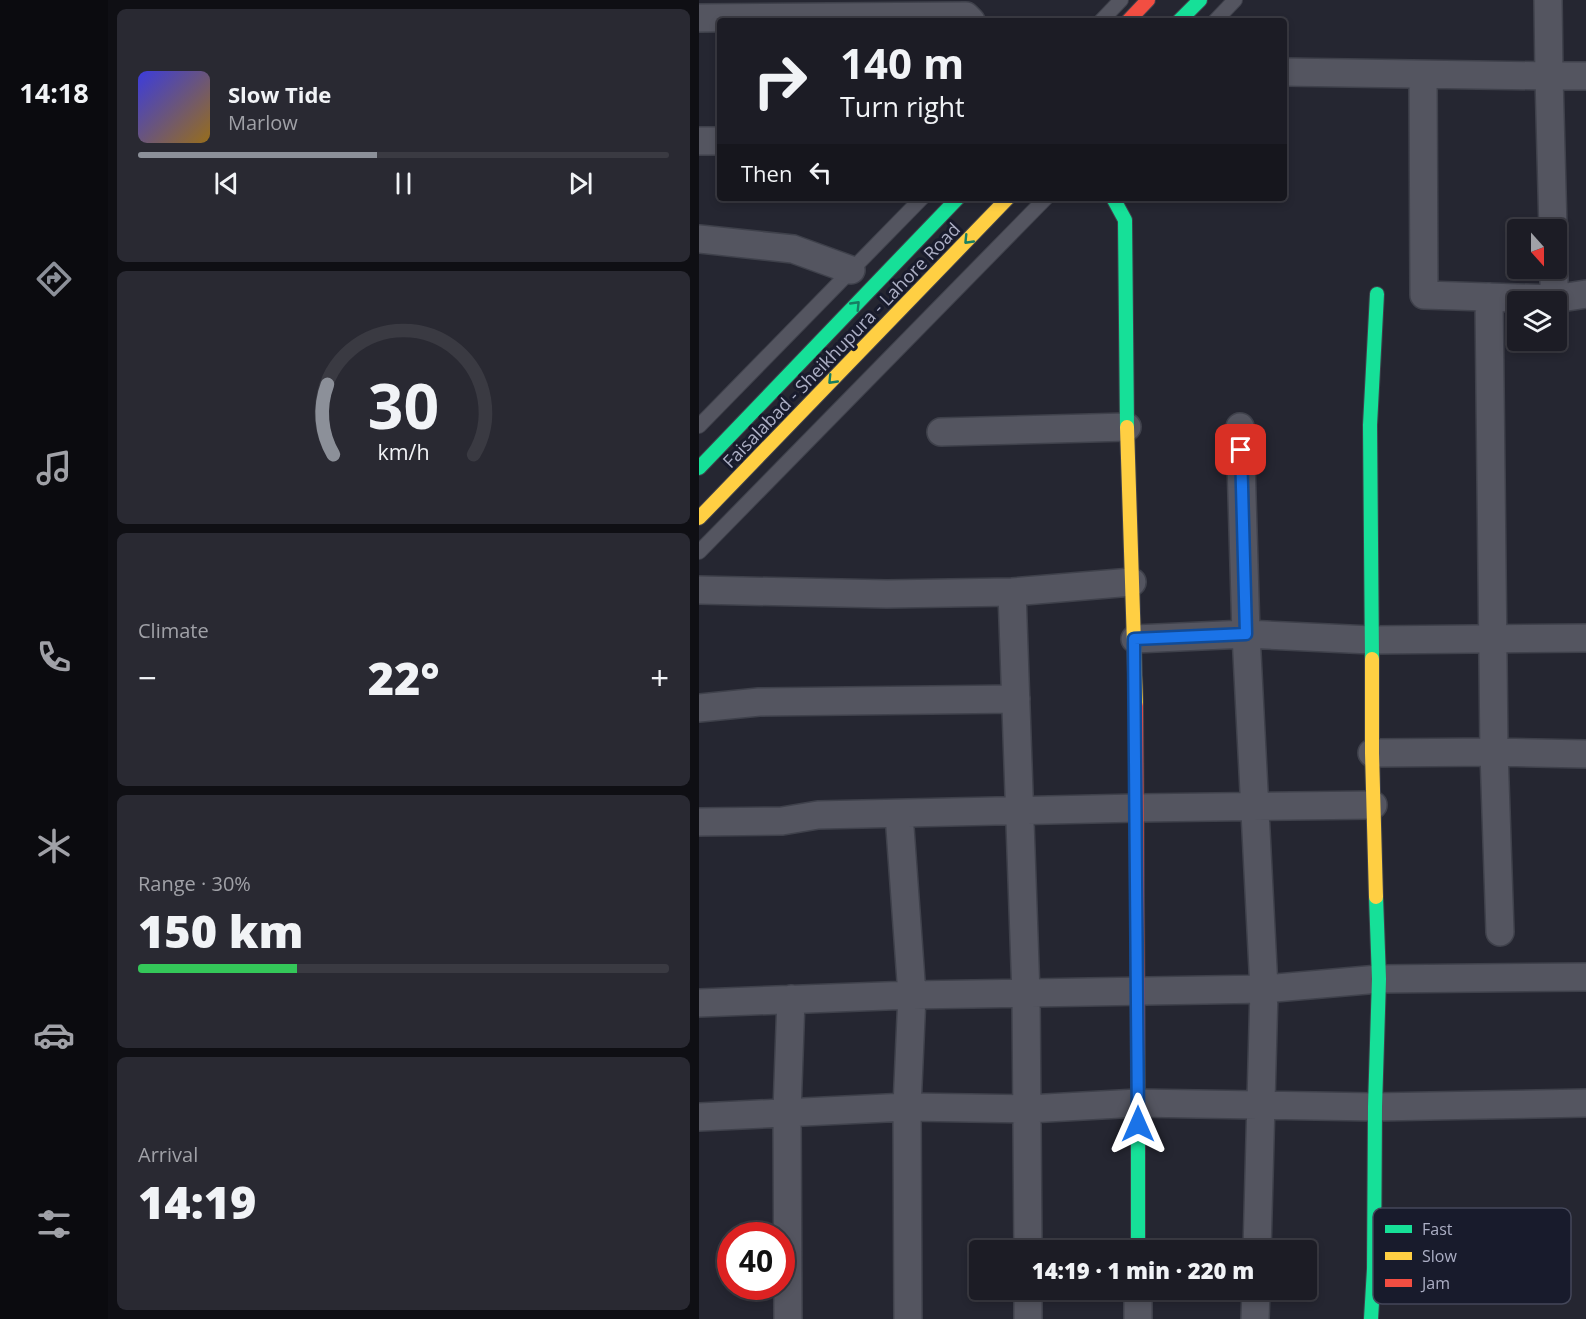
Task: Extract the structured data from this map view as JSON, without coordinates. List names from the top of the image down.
{
  "streets": {
    "main road": ["Faisalabad - Sheikhupura - Lahore Road"]
  },
  "legend": ["Fast", "Slow", "Jam"],
  "north": "bottom",
  "page": {
    "tabs": "14:18",
    "turn": ["140 m", "Turn right"],
    "song": ["Slow Tide", "Marlow"],
    "then": "Then",
    "tile": [
      "Climate",
      ["Range · 30%", "150 km"],
      ["Arrival", "14:19"]
    ],
    "heat": ["−", "22°", "+"],
    "limit": "40",
    "trip": "14:19 · 1 min · 220 m",
    "gauge": ["30", "km/h"]
  }
}
